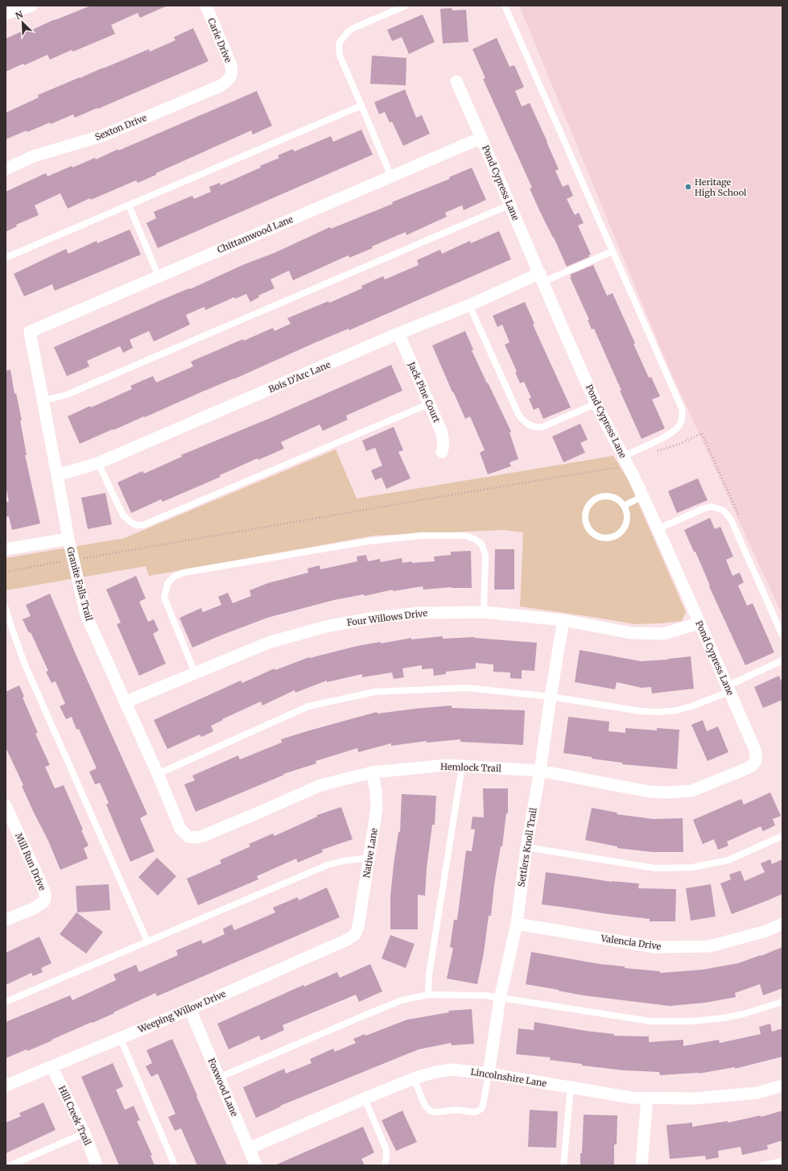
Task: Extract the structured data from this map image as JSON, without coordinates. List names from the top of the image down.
{
  "streets": {
    "street": [
      "Carie Drive",
      "Sexton Drive",
      "Pond Cypress Lane",
      "Chittamwood Lane",
      "Bois D'Arc Lane",
      "Jack Pine Court",
      "Granite Falls Trail",
      "Four Willows Drive",
      "Hemlock Trail",
      "Settlers Knoll Trail",
      "Native Lane",
      "Mill Run Drive",
      "Valencia Drive",
      "Weeping Willow Drive",
      "Lincolnshire Lane",
      "Foxwood Lane",
      "Hill Creek Trail"
    ]
  },
  "crossings": [
    ["Carie Drive", "Sexton Drive"],
    ["Pond Cypress Lane", "Chittamwood Lane"],
    ["Pond Cypress Lane", "Bois D'Arc Lane"],
    ["Pond Cypress Lane", "Four Willows Drive"],
    ["Pond Cypress Lane", "Hemlock Trail"],
    ["Chittamwood Lane", "Granite Falls Trail"],
    ["Bois D'Arc Lane", "Jack Pine Court"],
    ["Bois D'Arc Lane", "Granite Falls Trail"],
    ["Granite Falls Trail", "Four Willows Drive"],
    ["Granite Falls Trail", "Hemlock Trail"],
    ["Four Willows Drive", "Settlers Knoll Trail"],
    ["Hemlock Trail", "Settlers Knoll Trail"],
    ["Hemlock Trail", "Native Lane"],
    ["Settlers Knoll Trail", "Valencia Drive"],
    ["Settlers Knoll Trail", "Lincolnshire Lane"],
    ["Native Lane", "Weeping Willow Drive"],
    ["Weeping Willow Drive", "Foxwood Lane"],
    ["Weeping Willow Drive", "Hill Creek Trail"],
    ["Lincolnshire Lane", "Foxwood Lane"]
  ],
  "places": ["Heritage High School"],
  "north": "top left"
}
